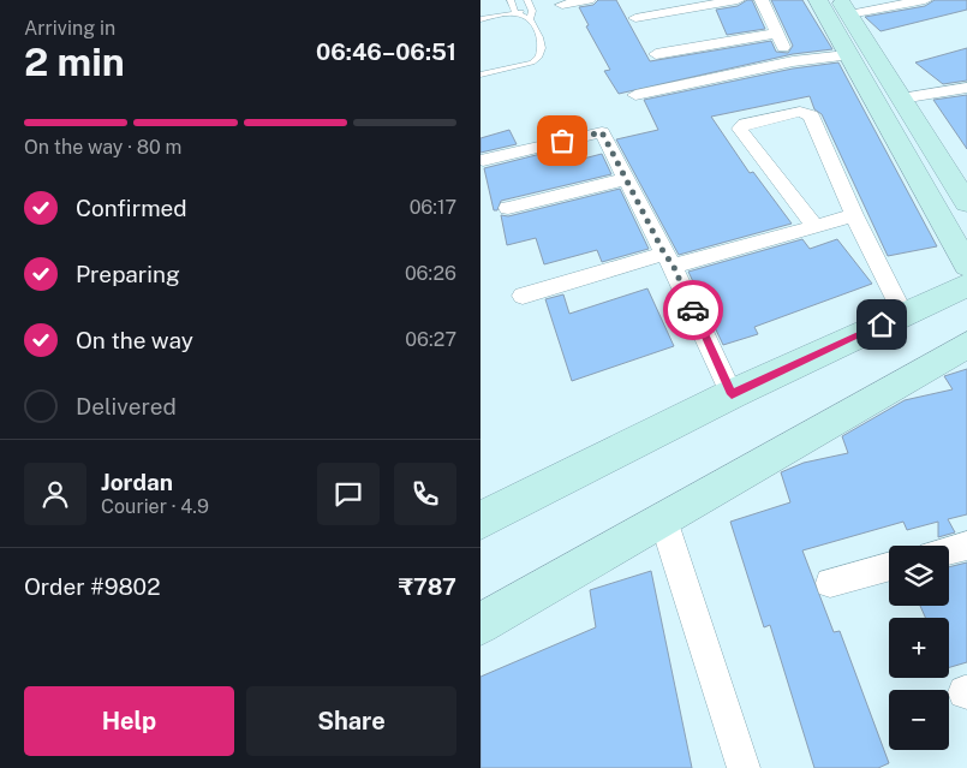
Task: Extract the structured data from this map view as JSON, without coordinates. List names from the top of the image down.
{
  "page": {
    "heading": ["2 min", "Arriving in", "06:46–06:51"],
    "panel": [
      "Jordan",
      "Courier · 4.9",
      "Order #9802",
      "₹787"
    ],
    "bar": "On the way · 80 m",
    "list": [
      ["Confirmed", "06:17"],
      ["Preparing", "06:26"],
      ["On the way", "06:27"],
      "Delivered"
    ],
    "map_buttons": ["+", "−"],
    "buttons": ["Help", "Share"]
  }
}
